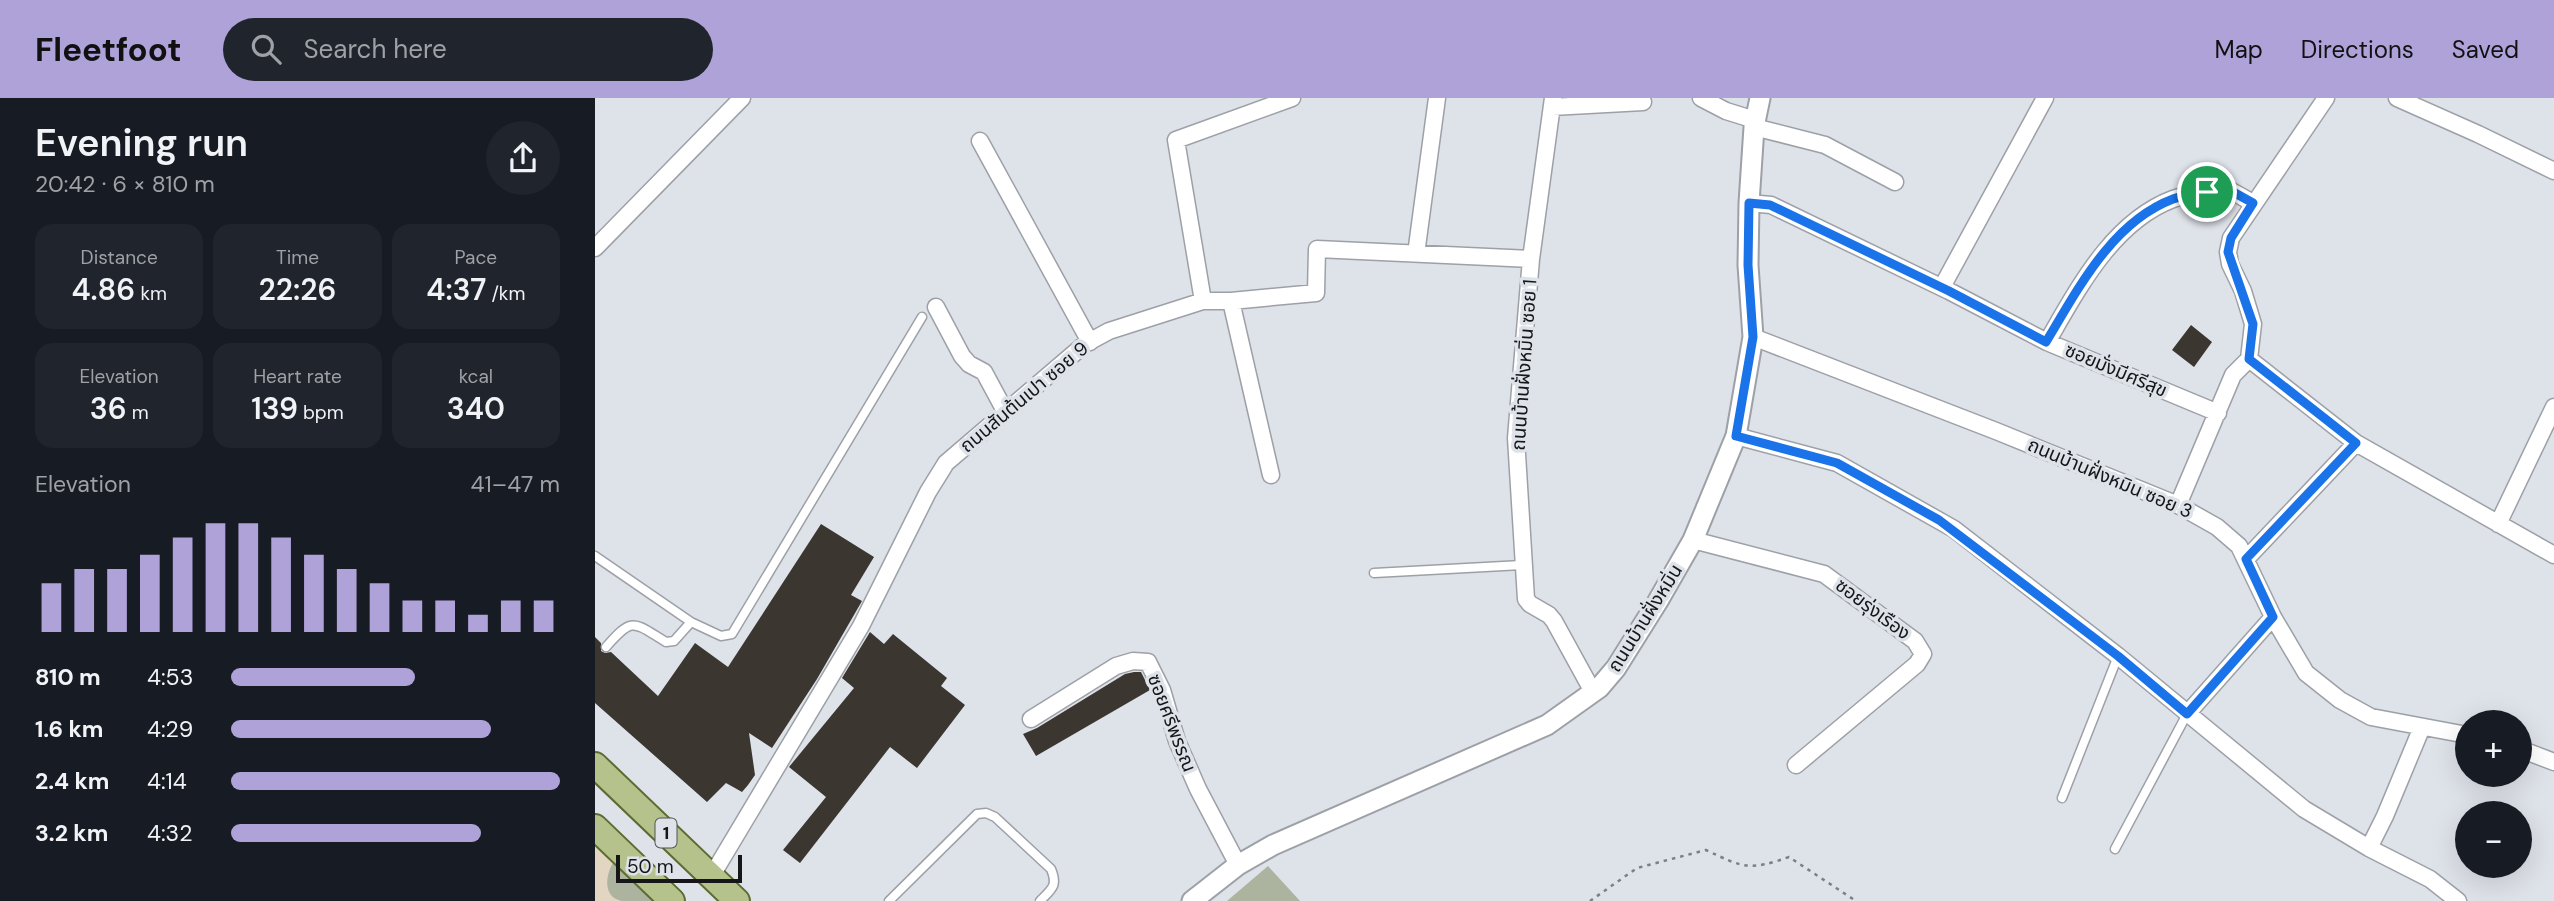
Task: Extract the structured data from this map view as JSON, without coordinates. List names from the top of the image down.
{
  "streets": {
    "main road": ["1"],
    "street": [
      "ถนนบ้านฝั่งหมิ่น ซอย 1",
      "ซอยมั่งมีศรีสุข",
      "ถนนสันต้นเปา ซอย 9",
      "ถนนบ้านฝั่งหมิน ซอย 3",
      "ซอยรุ่งเรือง",
      "ถนนบ้านฝั่งหมิ่น",
      "ซอยศรีพรรณ"
    ]
  },
  "crossings": [
    ["ถนนบ้านฝั่งหมิ่น ซอย 1", "ถนนสันต้นเปา ซอย 9"],
    ["ถนนบ้านฝั่งหมิ่น ซอย 1", "ถนนบ้านฝั่งหมิ่น"],
    ["ซอยมั่งมีศรีสุข", "ถนนบ้านฝั่งหมิ่น"],
    ["ถนนสันต้นเปา ซอย 9", "1"],
    ["ถนนบ้านฝั่งหมิน ซอย 3", "ถนนบ้านฝั่งหมิ่น"],
    ["ซอยรุ่งเรือง", "ถนนบ้านฝั่งหมิ่น"],
    ["ถนนบ้านฝั่งหมิ่น", "ซอยศรีพรรณ"]
  ],
  "scale_bar": "50 m",
  "page": {
    "header": "Fleetfoot",
    "search": "Search here",
    "nav": ["Map", "Directions", "Saved"],
    "heading": ["Evening run", "20:42 · 6 × 810 m"],
    "stats": [
      ["Distance", "4.86 km"],
      ["Time", "22:26"],
      ["Pace", "4:37 /km"],
      ["Elevation", "36 m"],
      ["Heart rate", "139 bpm"],
      ["kcal", "340"]
    ],
    "chart": ["Elevation", "41–47 m"],
    "list": [
      {
        "name": "810 m",
        "note": "4:53"
      },
      {
        "name": "1.6 km",
        "note": "4:29"
      },
      {
        "name": "2.4 km",
        "note": "4:14"
      },
      {
        "name": "3.2 km",
        "note": "4:32"
      }
    ],
    "map_buttons": ["+", "−"],
    "scale": "50 m"
  }
}
